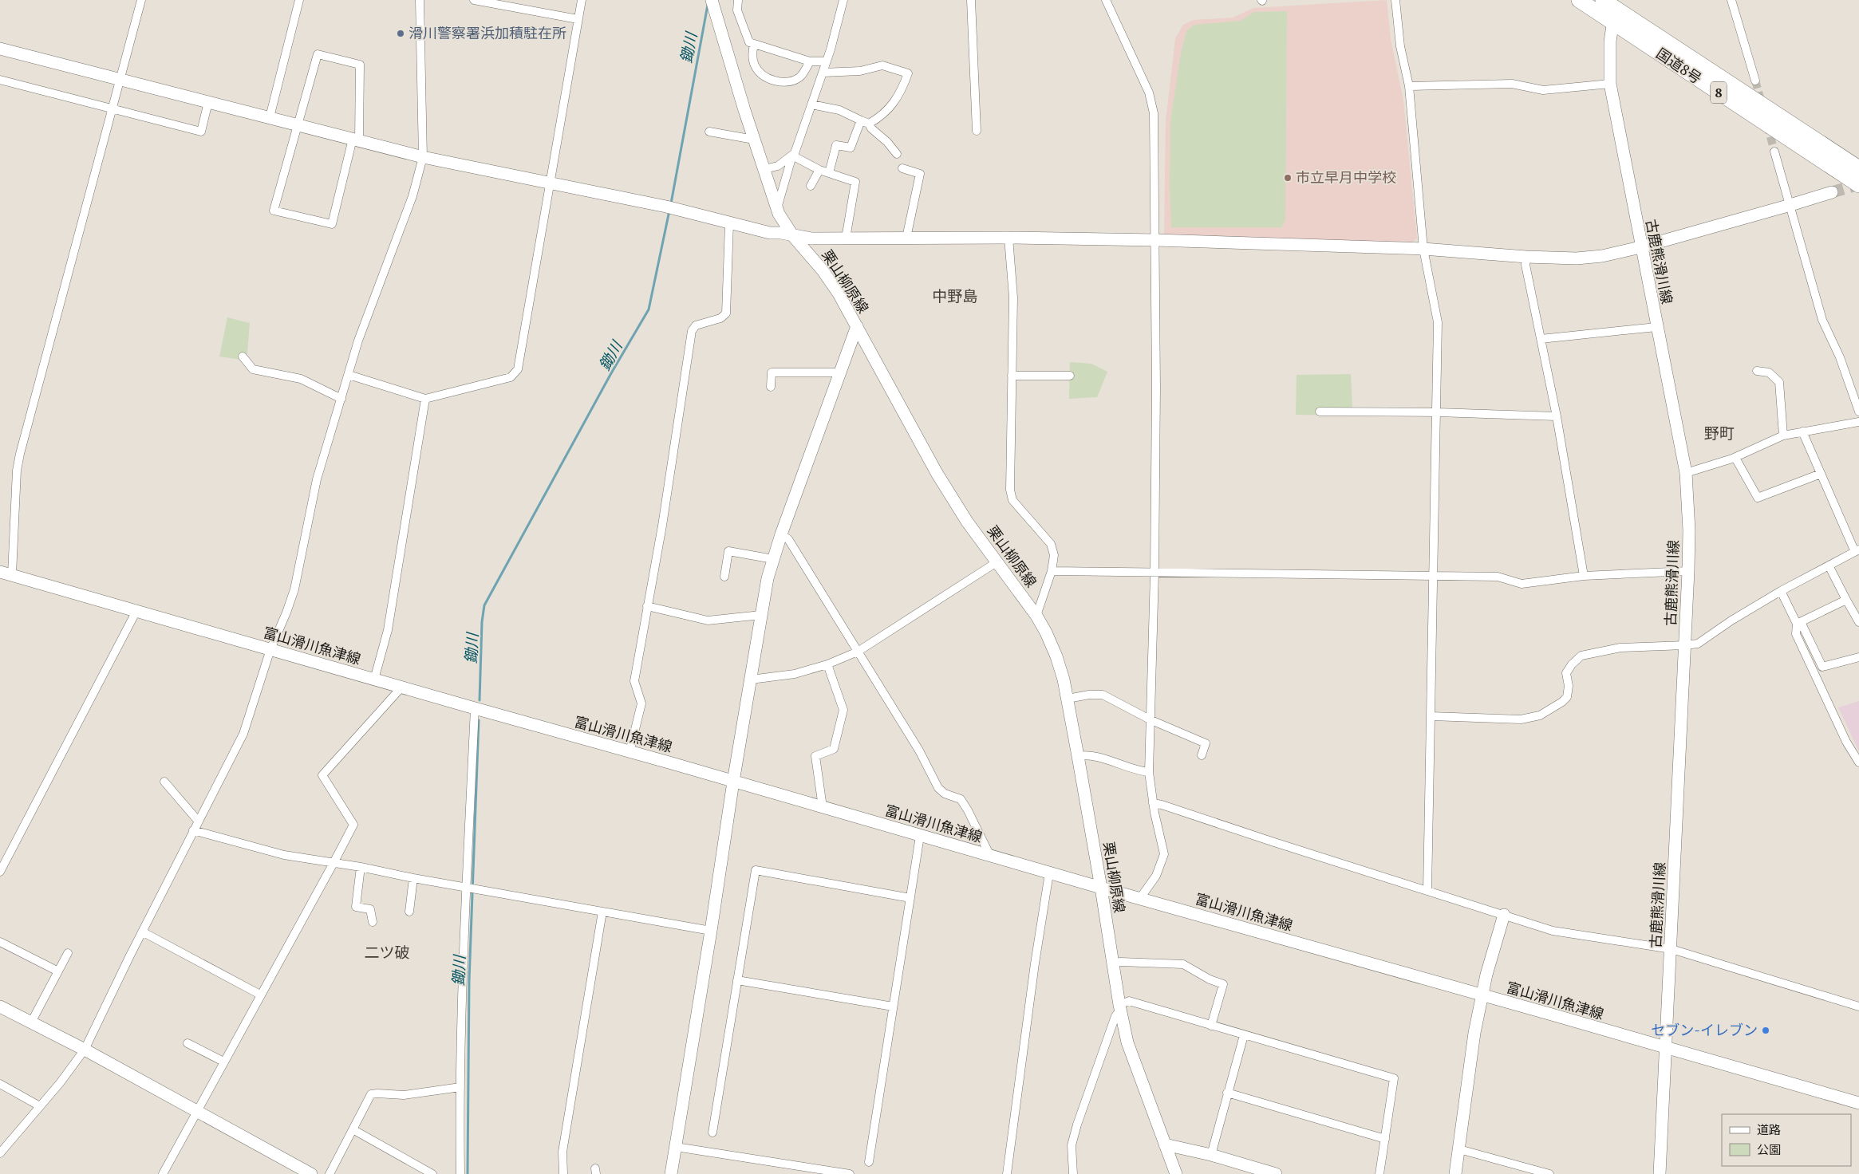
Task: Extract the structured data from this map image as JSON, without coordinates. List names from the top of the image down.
{
  "streets": {
    "highway": ["国道8号", "8"],
    "main road": ["古鹿熊滑川線", "栗山柳原線", "富山滑川魚津線"]
  },
  "crossings": [
    ["国道8号", "古鹿熊滑川線"],
    ["古鹿熊滑川線", "富山滑川魚津線"],
    ["栗山柳原線", "富山滑川魚津線"]
  ],
  "districts": ["中野島", "野町", "二ツ破"],
  "water": ["鋤川"],
  "places": ["滑川警察署浜加積駐在所", "市立早月中学校", "セブン-イレブン"],
  "legend": ["道路", "公園"]
}
